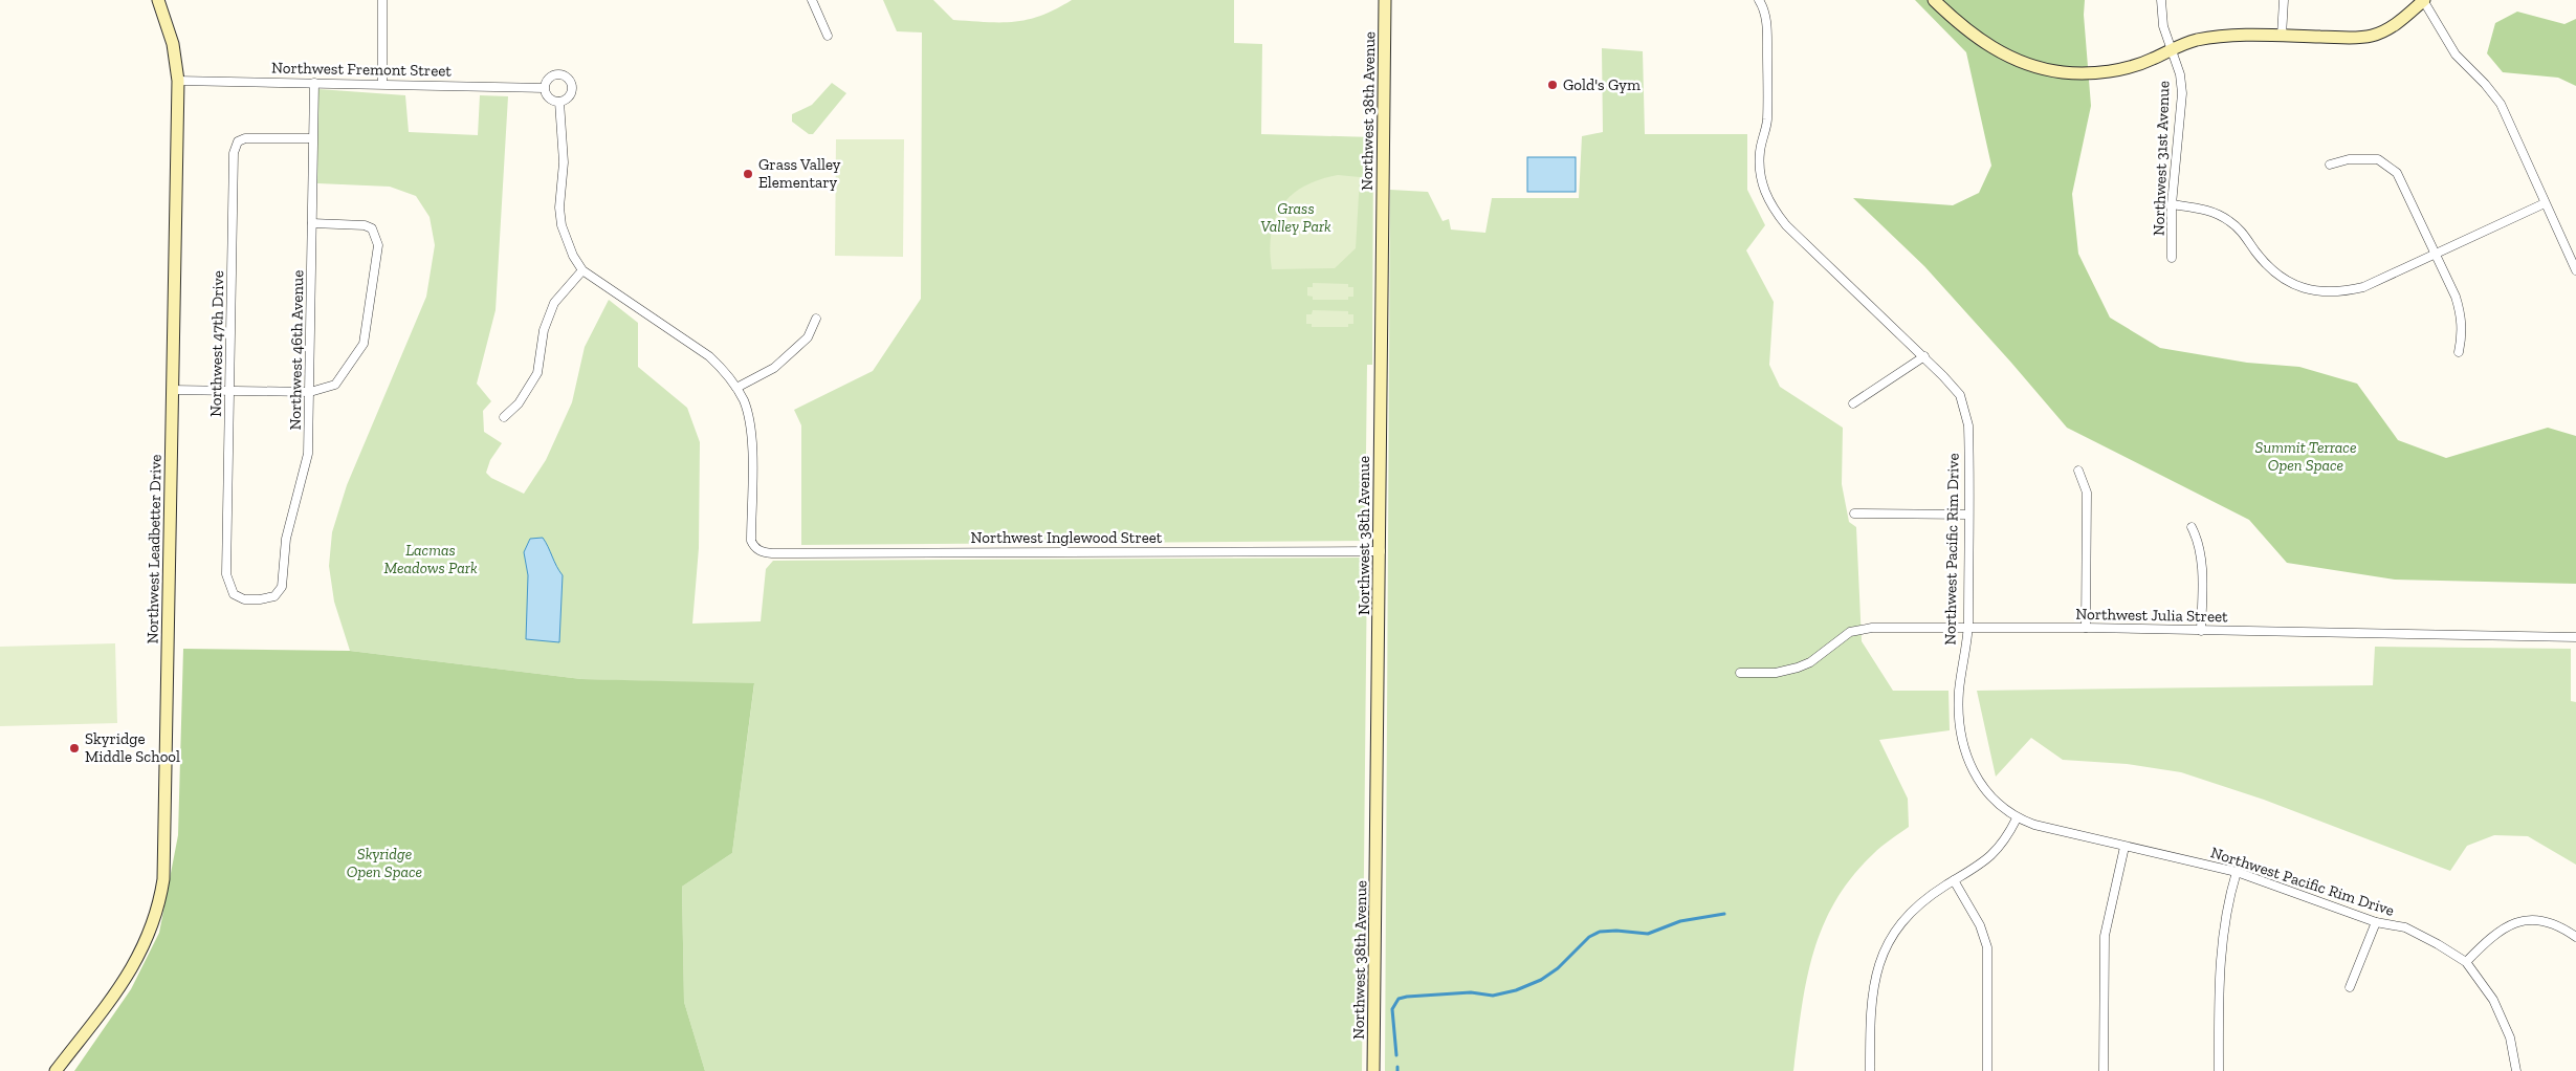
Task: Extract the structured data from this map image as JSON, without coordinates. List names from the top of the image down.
{
  "streets": {
    "street": [
      "Northwest Fremont Street",
      "Northwest 38th Avenue",
      "Northwest 31st Avenue",
      "Northwest 47th Drive",
      "Northwest 46th Avenue",
      "Northwest Inglewood Street",
      "Northwest Leadbetter Drive",
      "Northwest Pacific Rim Drive",
      "Northwest Julia Street"
    ]
  },
  "crossings": [
    ["Northwest Fremont Street", "Northwest 46th Avenue"],
    ["Northwest Fremont Street", "Northwest Leadbetter Drive"],
    ["Northwest 38th Avenue", "Northwest Inglewood Street"],
    ["Northwest 47th Drive", "Northwest 46th Avenue"],
    ["Northwest Pacific Rim Drive", "Northwest Julia Street"]
  ],
  "parks": [
    "Grass Valley Park",
    "Summit Terrace Open Space",
    "Lacmas Meadows Park",
    "Skyridge Open Space"
  ],
  "places": ["Gold's Gym", "Grass Valley Elementary", "Skyridge Middle School"]
}
